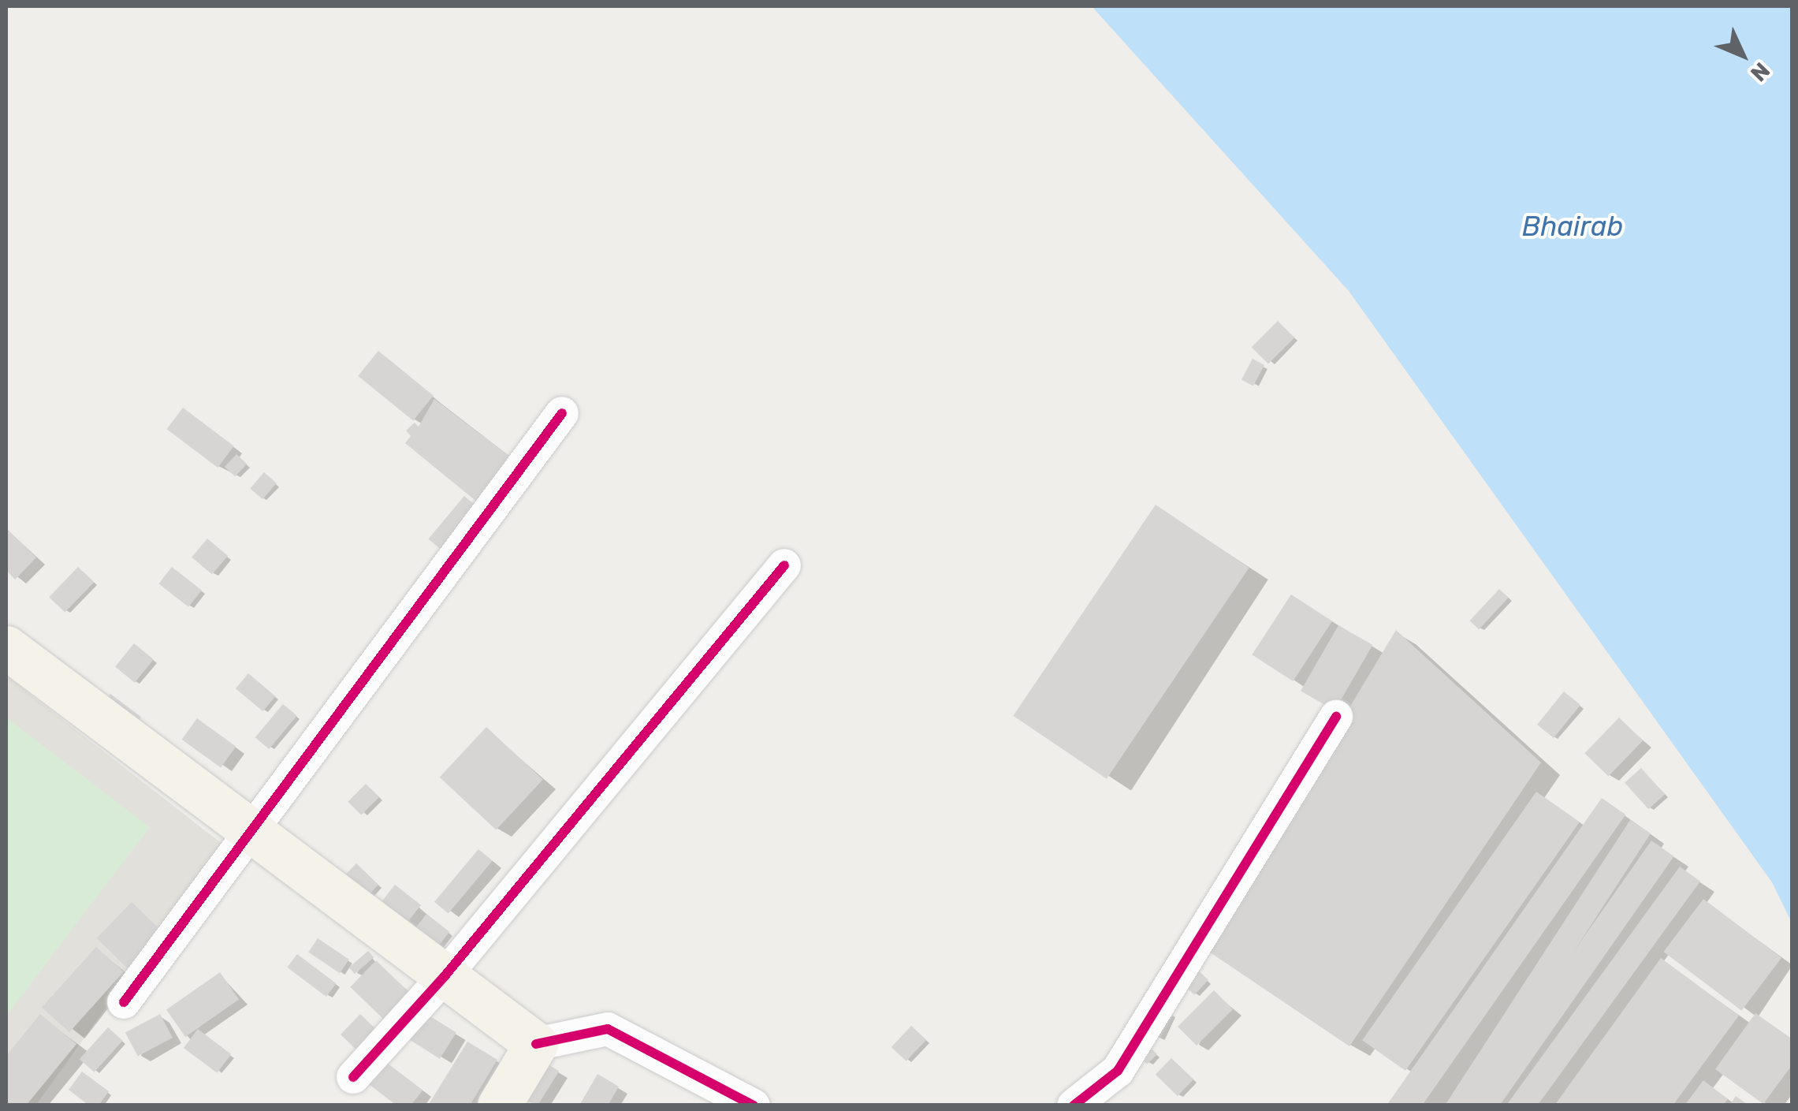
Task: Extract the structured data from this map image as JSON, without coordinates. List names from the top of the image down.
{
  "water": ["Bhairab"],
  "north": "bottom right"
}
